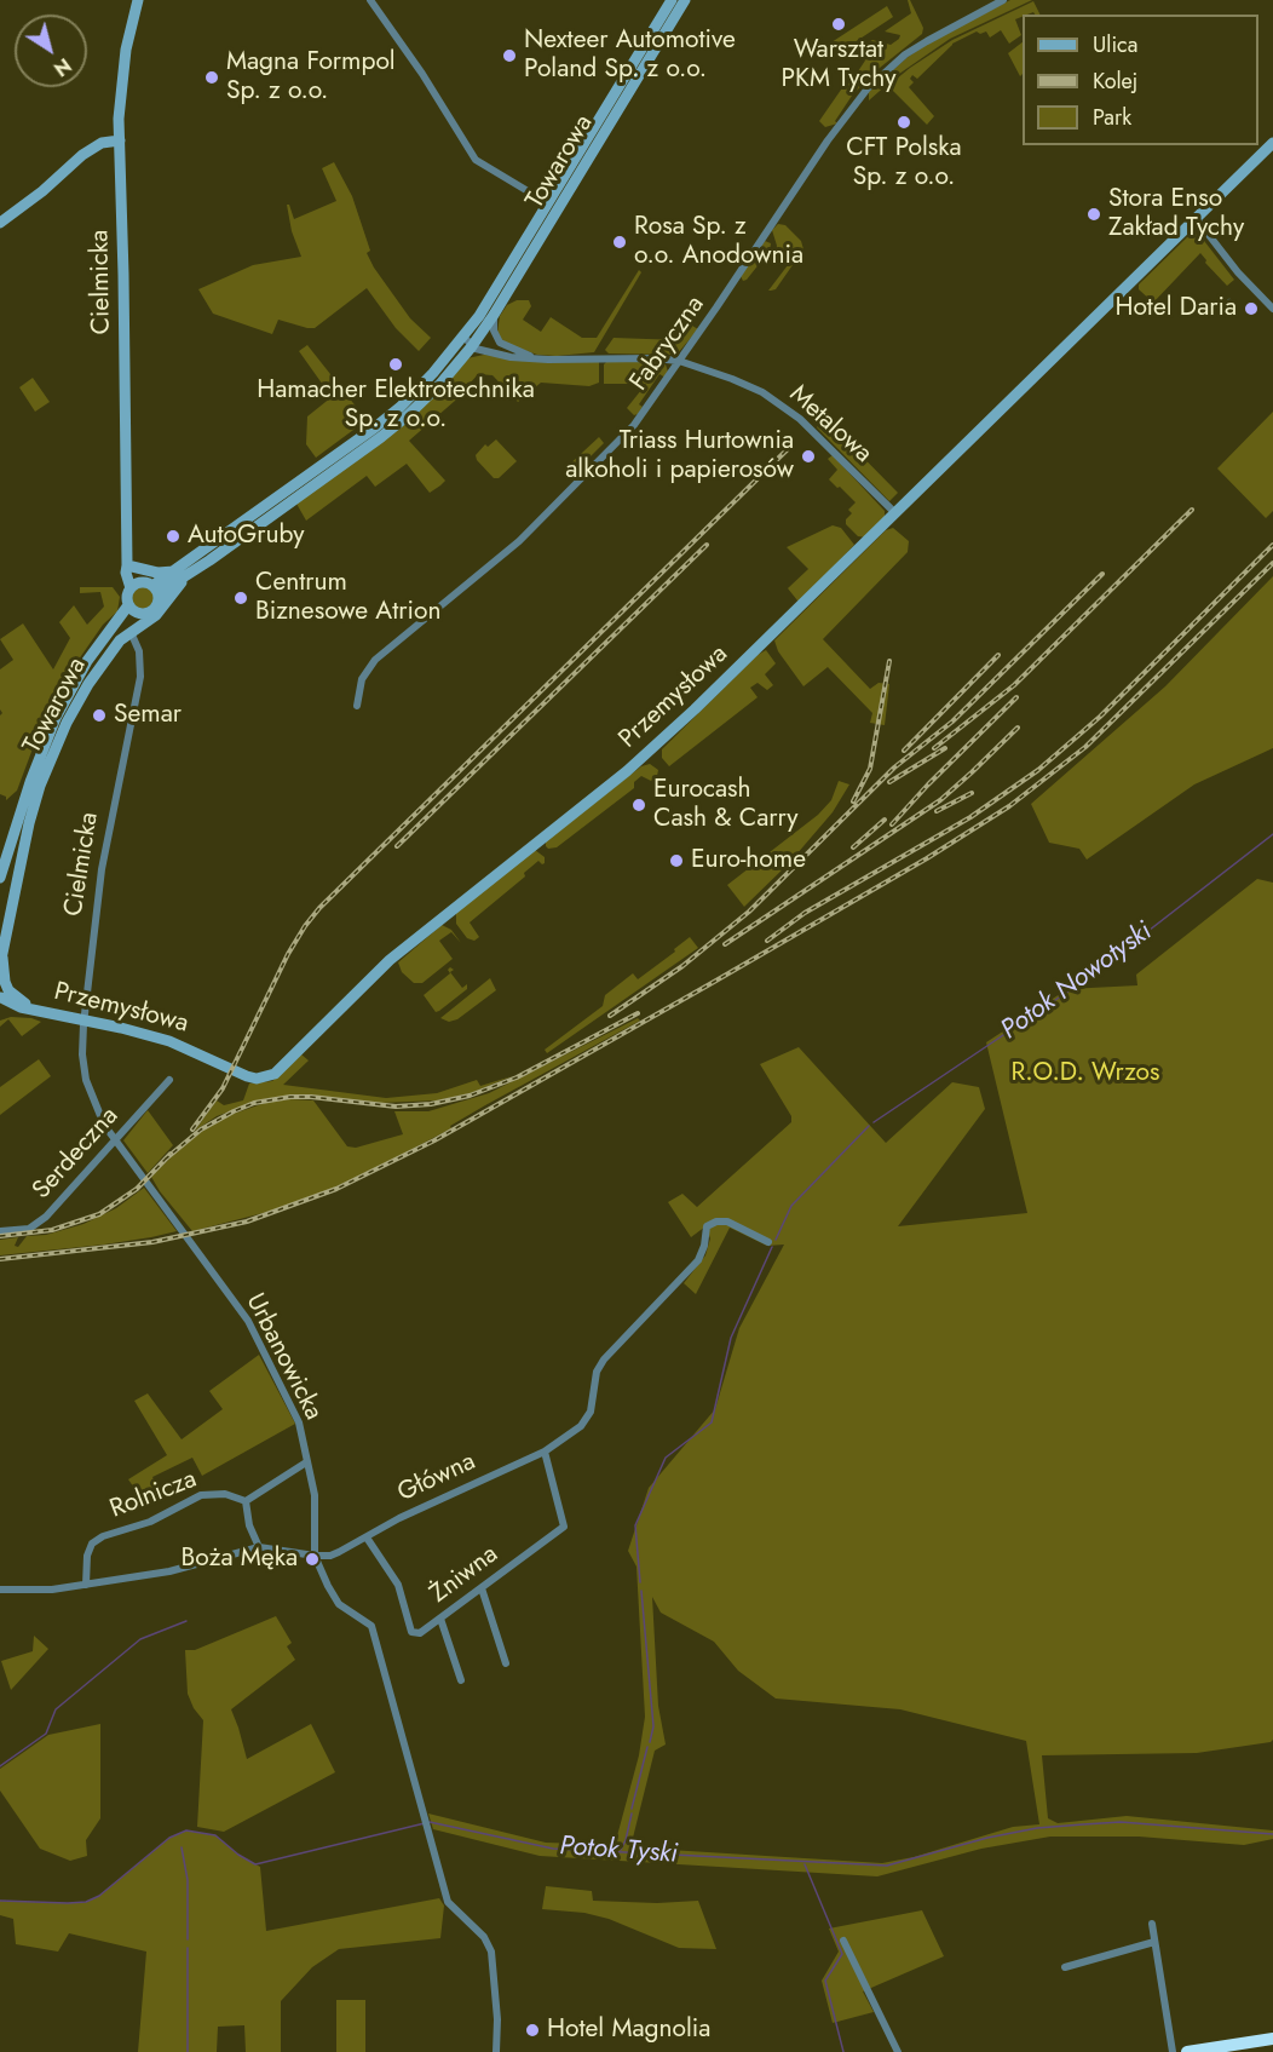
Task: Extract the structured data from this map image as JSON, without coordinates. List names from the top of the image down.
{
  "streets": {
    "street": [
      "Towarowa",
      "Cielmicka",
      "Fabryczna",
      "Metalowa",
      "Przemysłowa",
      "Serdeczna",
      "Urbanowicka",
      "Główna",
      "Rolnicza",
      "Żniwna"
    ]
  },
  "crossings": [
    ["Towarowa", "Cielmicka"],
    ["Towarowa", "Metalowa"],
    ["Cielmicka", "Przemysłowa"],
    ["Cielmicka", "Urbanowicka"],
    ["Fabryczna", "Metalowa"],
    ["Metalowa", "Przemysłowa"],
    ["Przemysłowa", "Urbanowicka"],
    ["Serdeczna", "Urbanowicka"],
    ["Urbanowicka", "Główna"],
    ["Główna", "Rolnicza"],
    ["Główna", "Żniwna"]
  ],
  "water": ["Potok Nowotyski", "Potok Tyski"],
  "parks": ["R.O.D. Wrzos"],
  "places": [
    "Warsztat PKM Tychy",
    "Nexteer Automotive Poland Sp. z o.o.",
    "Magna Formpol Sp. z o.o.",
    "CFT Polska Sp. z o.o.",
    "Stora Enso Zakład Tychy",
    "Rosa Sp. z o.o. Anodownia",
    "Hotel Daria",
    "Hamacher Elektrotechnika Sp. z o.o.",
    "Triass Hurtownia alkoholi i papierosów",
    "AutoGruby",
    "Centrum Biznesowe Atrion",
    "Semar",
    "Eurocash Cash & Carry",
    "Euro-home",
    "Boża Męka",
    "Hotel Magnolia"
  ],
  "legend": ["Ulica", "Kolej", "Park"],
  "north": "bottom right"
}
